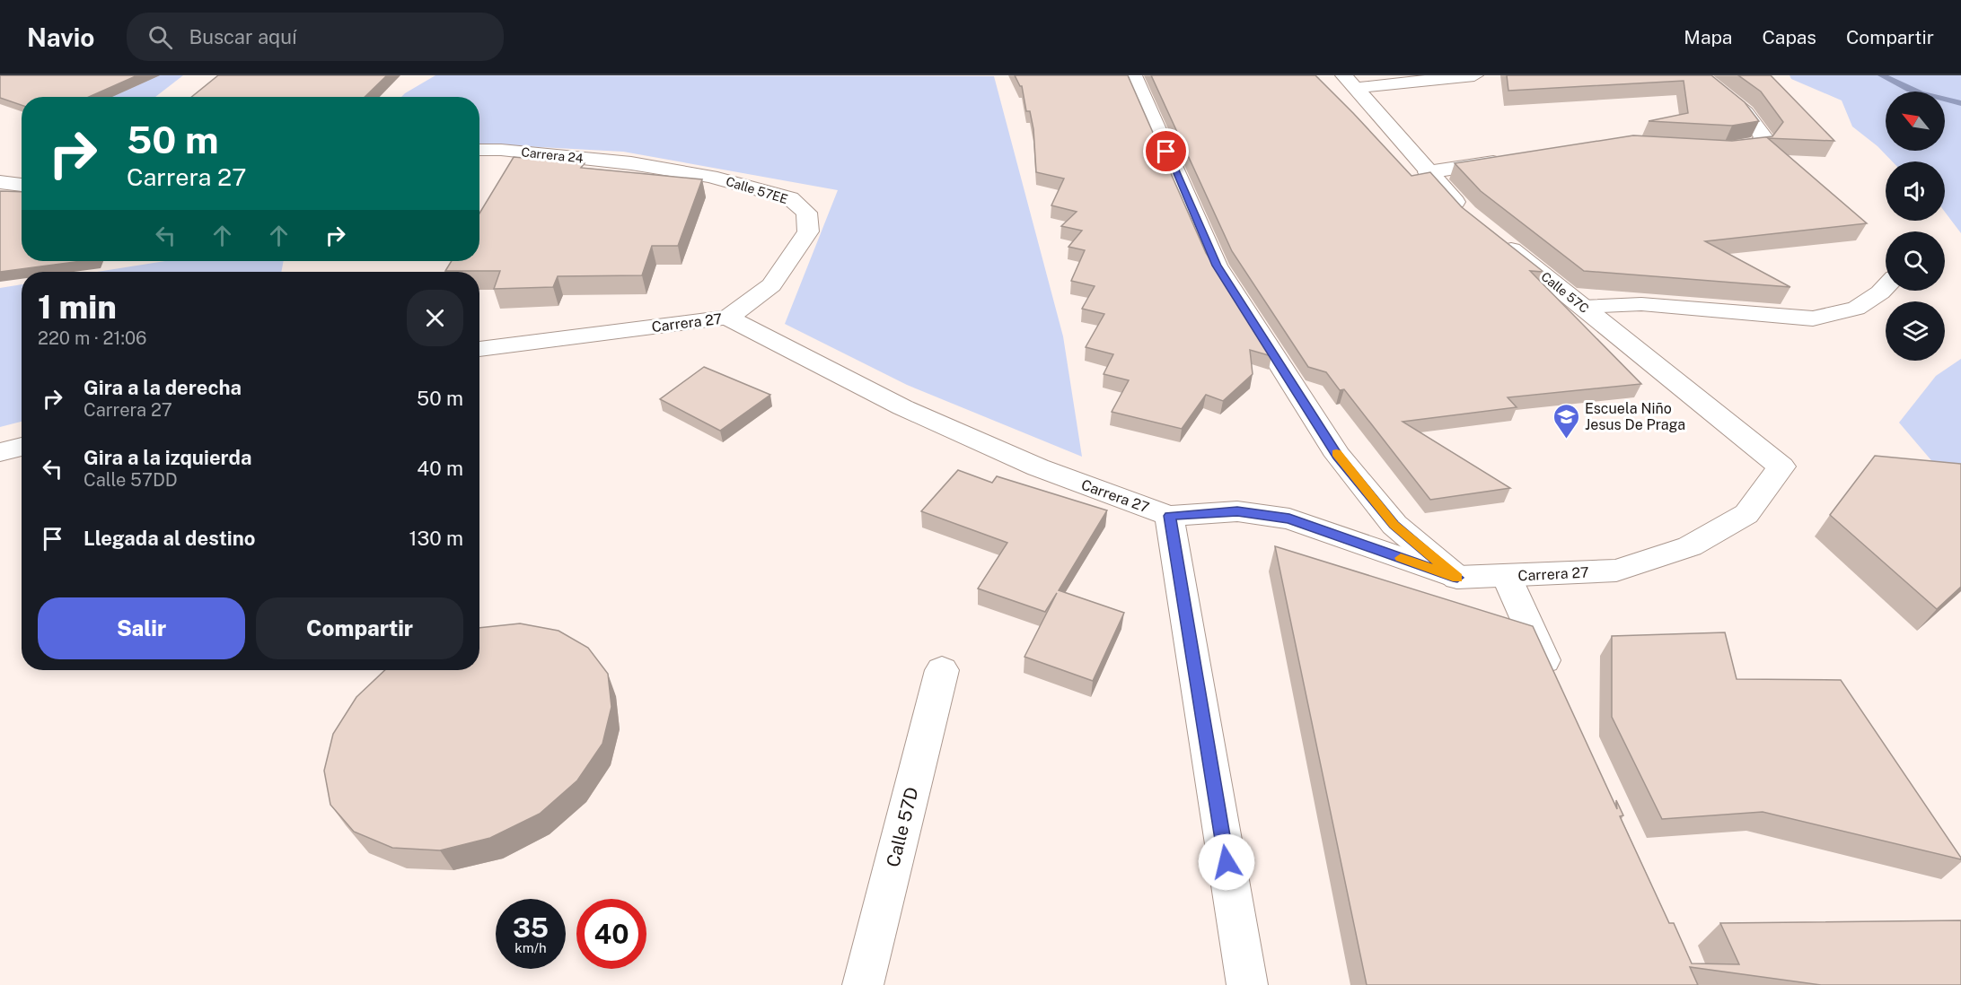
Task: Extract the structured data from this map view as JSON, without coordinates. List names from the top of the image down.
{
  "streets": {
    "street": [
      "Carrera 24",
      "Calle 57EE",
      "Calle 57C",
      "Carrera 27",
      "Calle 57D"
    ]
  },
  "crossings": [
    ["Carrera 24", "Calle 57EE"],
    ["Calle 57EE", "Carrera 27"],
    ["Calle 57C", "Carrera 27"]
  ],
  "places": {
    "school or university": ["Escuela Niño Jesus De Praga"]
  },
  "north": "top left",
  "page": {
    "header": "Navio",
    "search": "Buscar aquí",
    "nav": ["Mapa", "Capas", "Compartir"],
    "turn": ["50 m", "Carrera 27"],
    "heading": ["1 min", "220 m · 21:06"],
    "list": [
      {
        "name": "Gira a la derecha",
        "note": "Carrera 27",
        "value": "50 m"
      },
      {
        "name": "Gira a la izquierda",
        "note": "Calle 57DD",
        "value": "40 m"
      },
      {
        "name": "Llegada al destino",
        "value": "130 m"
      }
    ],
    "buttons": ["Salir", "Compartir"],
    "speed": "35 km/h",
    "limit": "40"
  }
}
